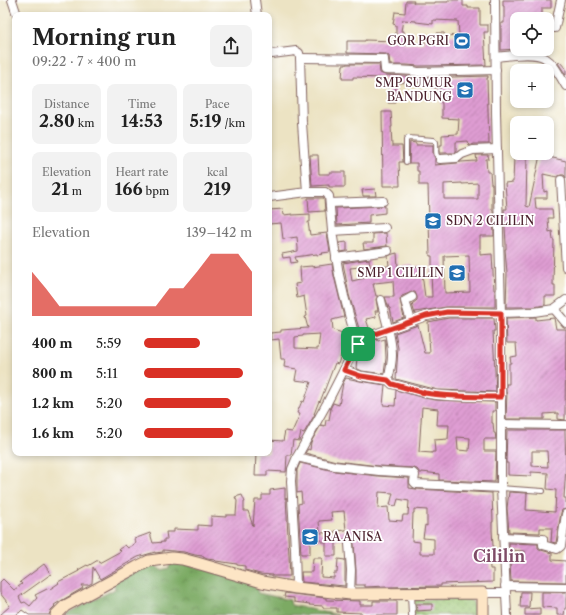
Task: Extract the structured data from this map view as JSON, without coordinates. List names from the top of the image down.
{
  "districts": ["Cililin"],
  "places": {
    "sports": ["GOR PGRI"],
    "school or university": [
      "SMP SUMUR BANDUNG",
      "SDN 2 CILILIN",
      "SMP 1 CILILIN",
      "RA ANISA"
    ]
  },
  "page": {
    "map_buttons": ["+", "−"],
    "heading": ["Morning run", "09:22 · 7 × 400 m"],
    "stats": [
      ["Distance", "2.80 km"],
      ["Time", "14:53"],
      ["Pace", "5:19 /km"],
      ["Elevation", "21 m"],
      ["Heart rate", "166 bpm"],
      ["kcal", "219"]
    ],
    "chart": ["Elevation", "139–142 m"],
    "list": [
      {
        "name": "400 m",
        "note": "5:59"
      },
      {
        "name": "800 m",
        "note": "5:11"
      },
      {
        "name": "1.2 km",
        "note": "5:20"
      },
      {
        "name": "1.6 km",
        "note": "5:20"
      }
    ]
  }
}
